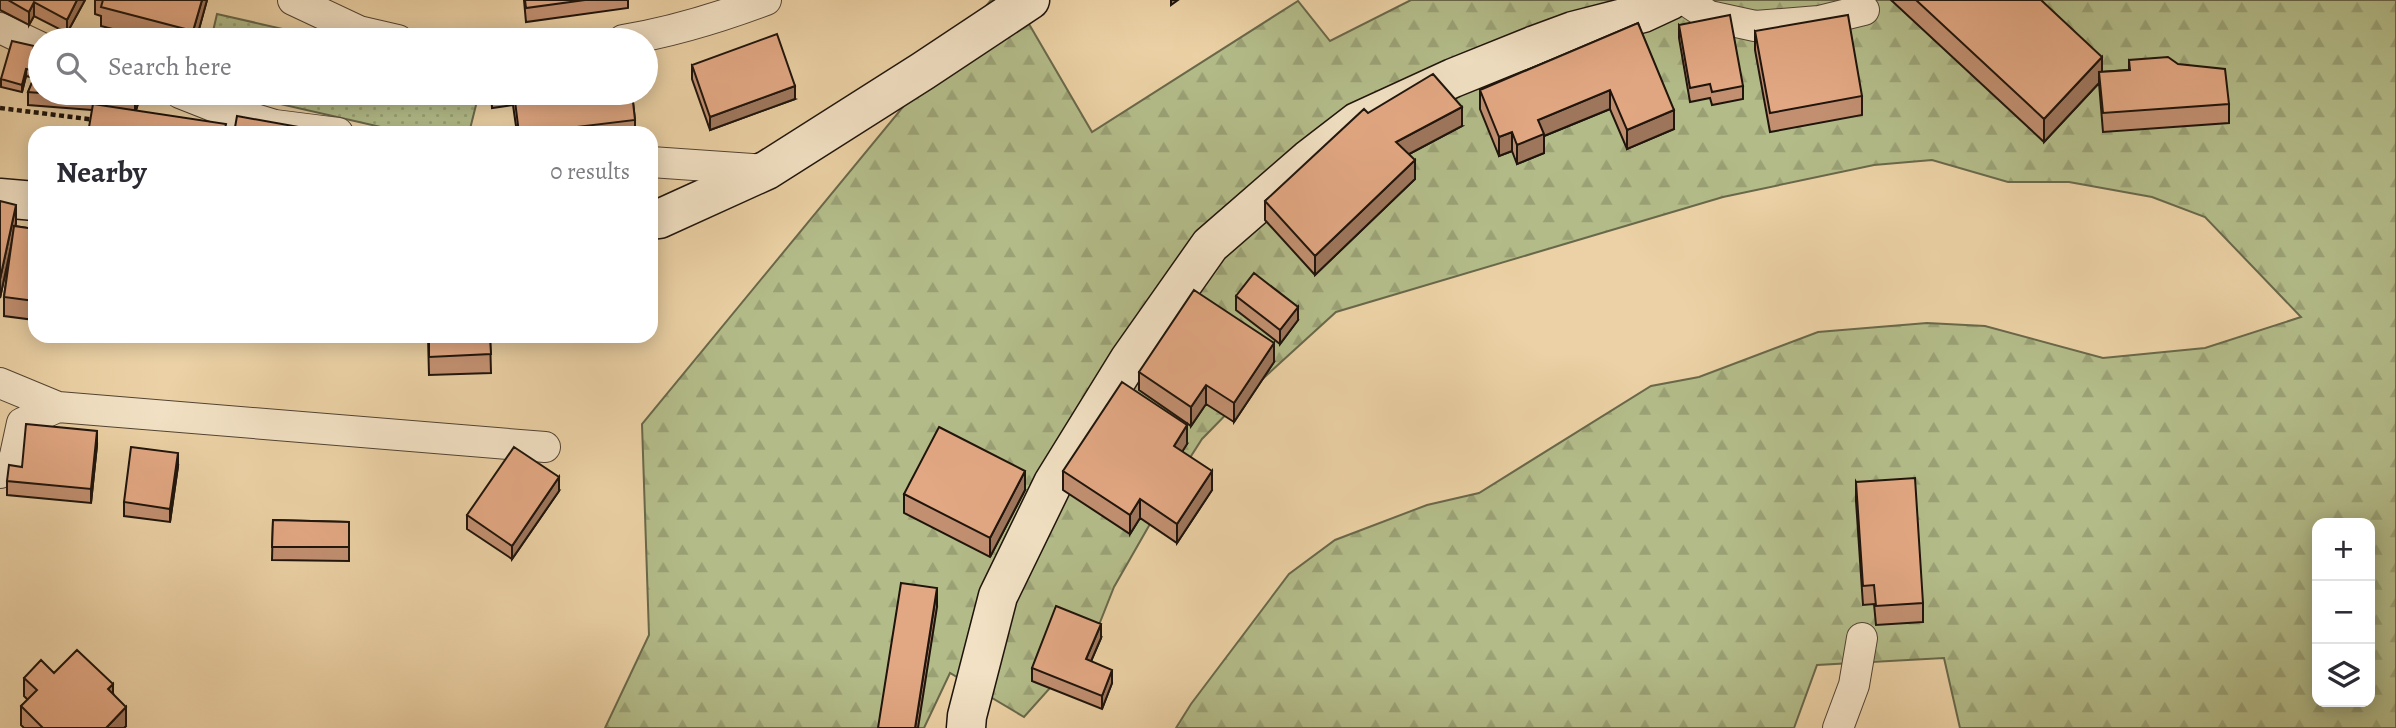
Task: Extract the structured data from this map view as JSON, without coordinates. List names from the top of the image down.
{
  "page": {
    "search": "Search here",
    "heading": ["Nearby", "0 results"],
    "map_buttons": ["+", "−"]
  }
}
